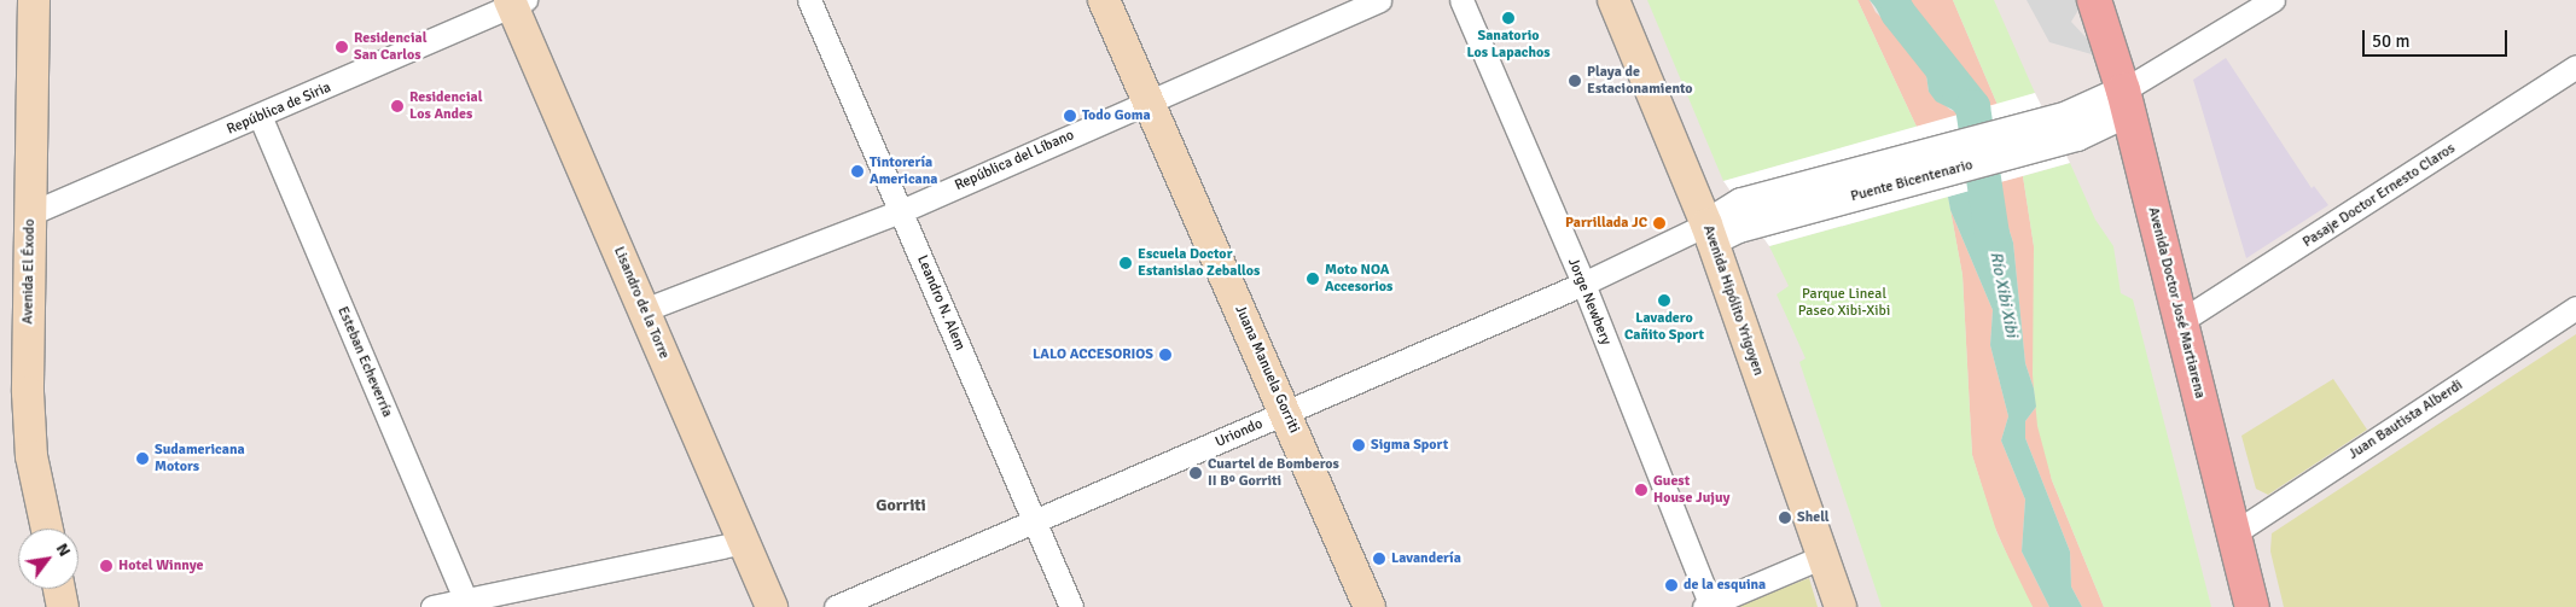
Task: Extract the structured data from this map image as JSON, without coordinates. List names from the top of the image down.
{
  "streets": {
    "main road": [
      "Avenida El Éxodo",
      "Avenida Hipólito Yrigoyen",
      "Lisandro de la Torre",
      "Avenida Doctor José Martiarena",
      "Juana Manuela Gorriti"
    ],
    "street": [
      "República de Siria",
      "República del Líbano",
      "Puente Bicentenario",
      "Pasaje Doctor Ernesto Claros",
      "Jorge Newbery",
      "Leandro N. Alem",
      "Esteban Echeverría",
      "Juan Bautista Alberdi",
      "Uriondo"
    ]
  },
  "crossings": [
    ["República de Siria", "Avenida El Éxodo"],
    ["República de Siria", "Lisandro de la Torre"],
    ["República de Siria", "Esteban Echeverría"],
    ["República del Líbano", "Lisandro de la Torre"],
    ["República del Líbano", "Leandro N. Alem"],
    ["República del Líbano", "Juana Manuela Gorriti"],
    ["Puente Bicentenario", "Avenida Hipólito Yrigoyen"],
    ["Puente Bicentenario", "Avenida Doctor José Martiarena"],
    ["Puente Bicentenario", "Uriondo"],
    ["Pasaje Doctor Ernesto Claros", "Avenida Doctor José Martiarena"],
    ["Avenida Hipólito Yrigoyen", "Uriondo"],
    ["Jorge Newbery", "Uriondo"],
    ["Leandro N. Alem", "Uriondo"],
    ["Avenida Doctor José Martiarena", "Juan Bautista Alberdi"],
    ["Juana Manuela Gorriti", "Uriondo"]
  ],
  "districts": ["Gorriti"],
  "water": ["Río Xibi Xibi"],
  "parks": ["Parque Lineal Paseo Xibi-Xibi"],
  "places": [
    "Sanatorio Los Lapachos",
    "Residencial San Carlos",
    "Playa de Estacionamiento",
    "Residencial Los Andes",
    "Todo Goma",
    "Tintorería Americana",
    "Parrillada JC",
    "Escuela Doctor Estanislao Zeballos",
    "Moto NOA Accesorios",
    "Lavadero Cañito Sport",
    "LALO ACCESORIOS",
    "Sigma Sport",
    "Sudamericana Motors",
    "Cuartel de Bomberos II Bº Gorriti",
    "Guest House Jujuy",
    "Shell",
    "Lavandería",
    "Hotel Winnye",
    "de la esquina"
  ],
  "scale_bar": "50 m",
  "north": "top right"
}
